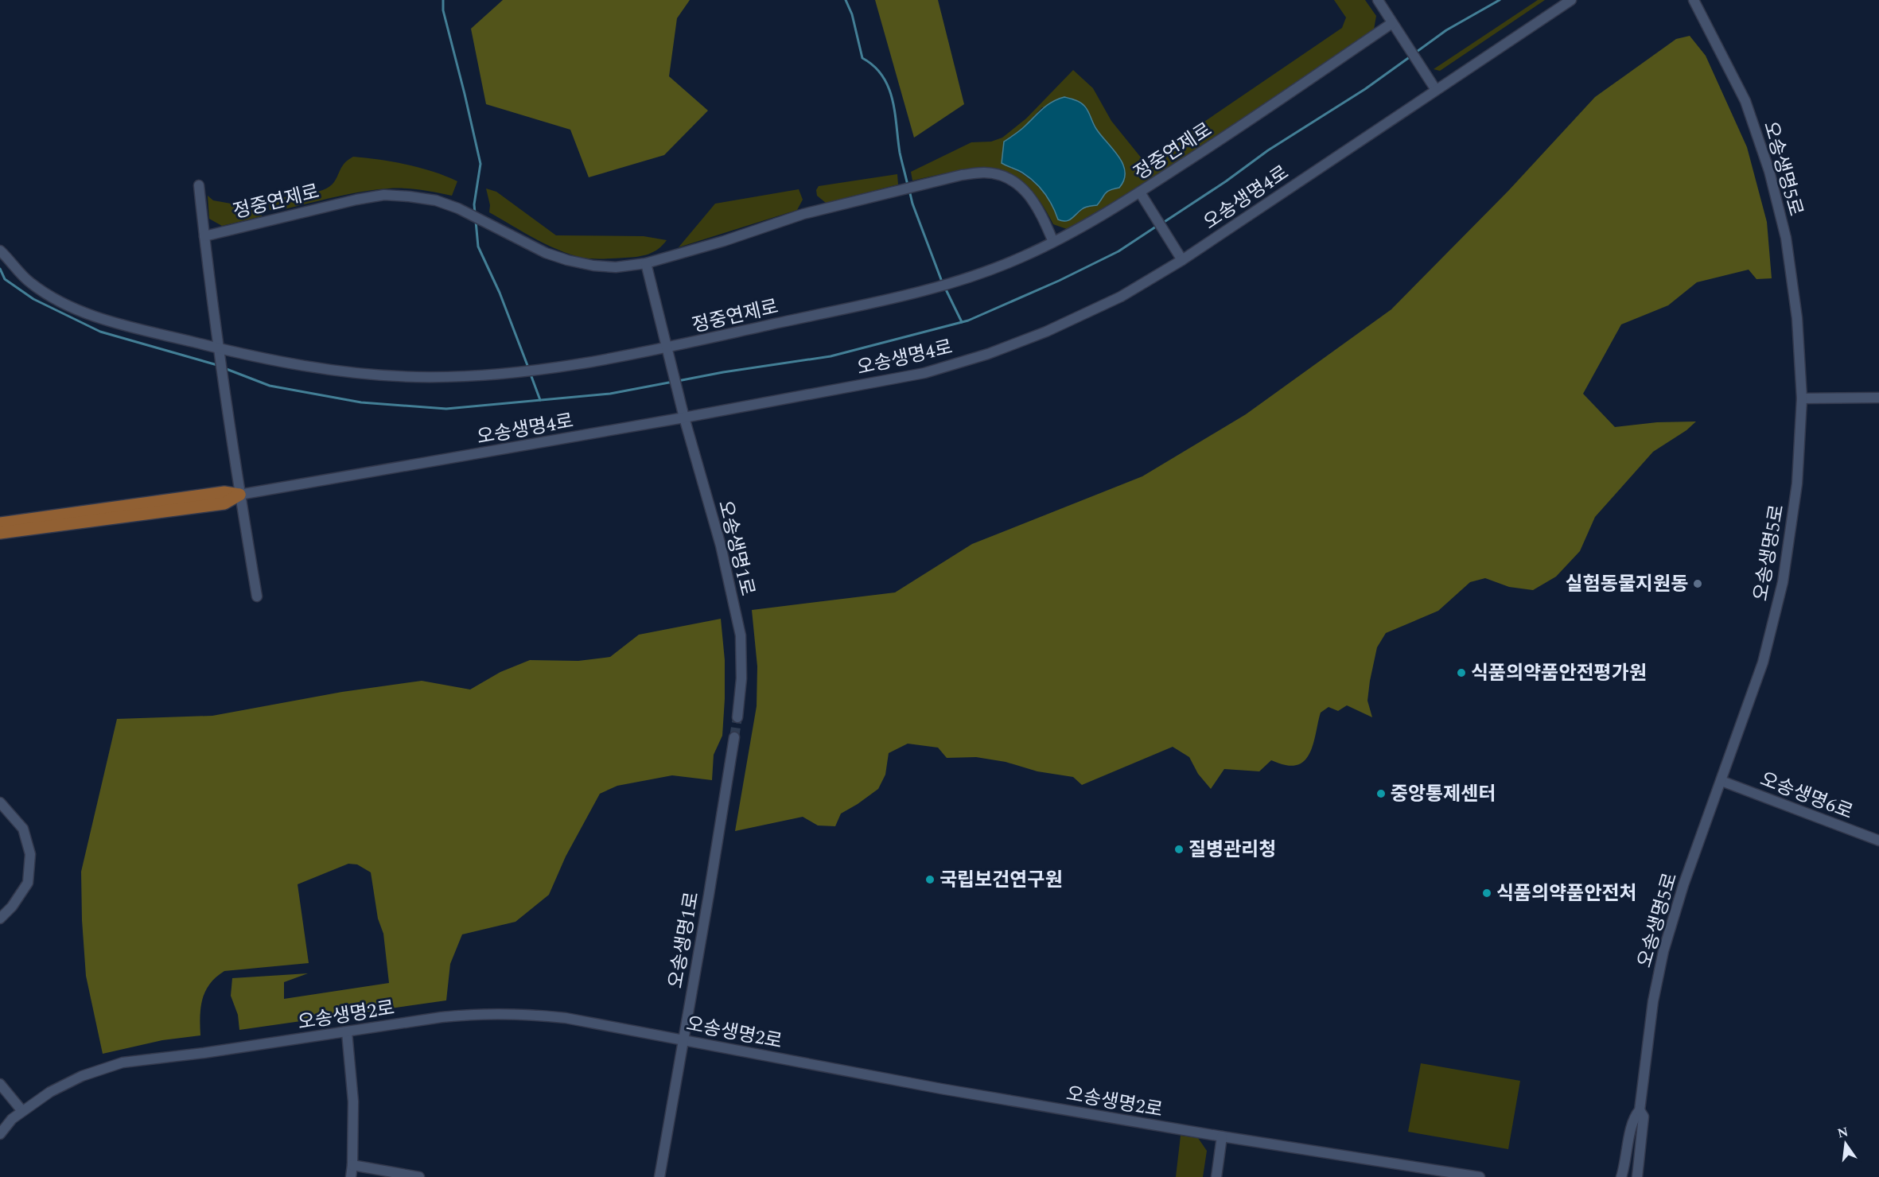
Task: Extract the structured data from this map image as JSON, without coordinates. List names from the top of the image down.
{
  "streets": {
    "street": [
      "정중연제로",
      "오송생명5로",
      "오송생명4로",
      "오송생명1로",
      "오송생명6로",
      "오송생명2로"
    ]
  },
  "crossings": [
    ["정중연제로", "오송생명1로"],
    ["오송생명5로", "오송생명6로"],
    ["오송생명4로", "오송생명1로"],
    ["오송생명1로", "오송생명2로"]
  ],
  "places": [
    "실험동물지원동",
    "식품의약품안전평가원",
    "중앙통제센터",
    "질병관리청",
    "국립보건연구원",
    "식품의약품안전처"
  ],
  "north": "top"
}
